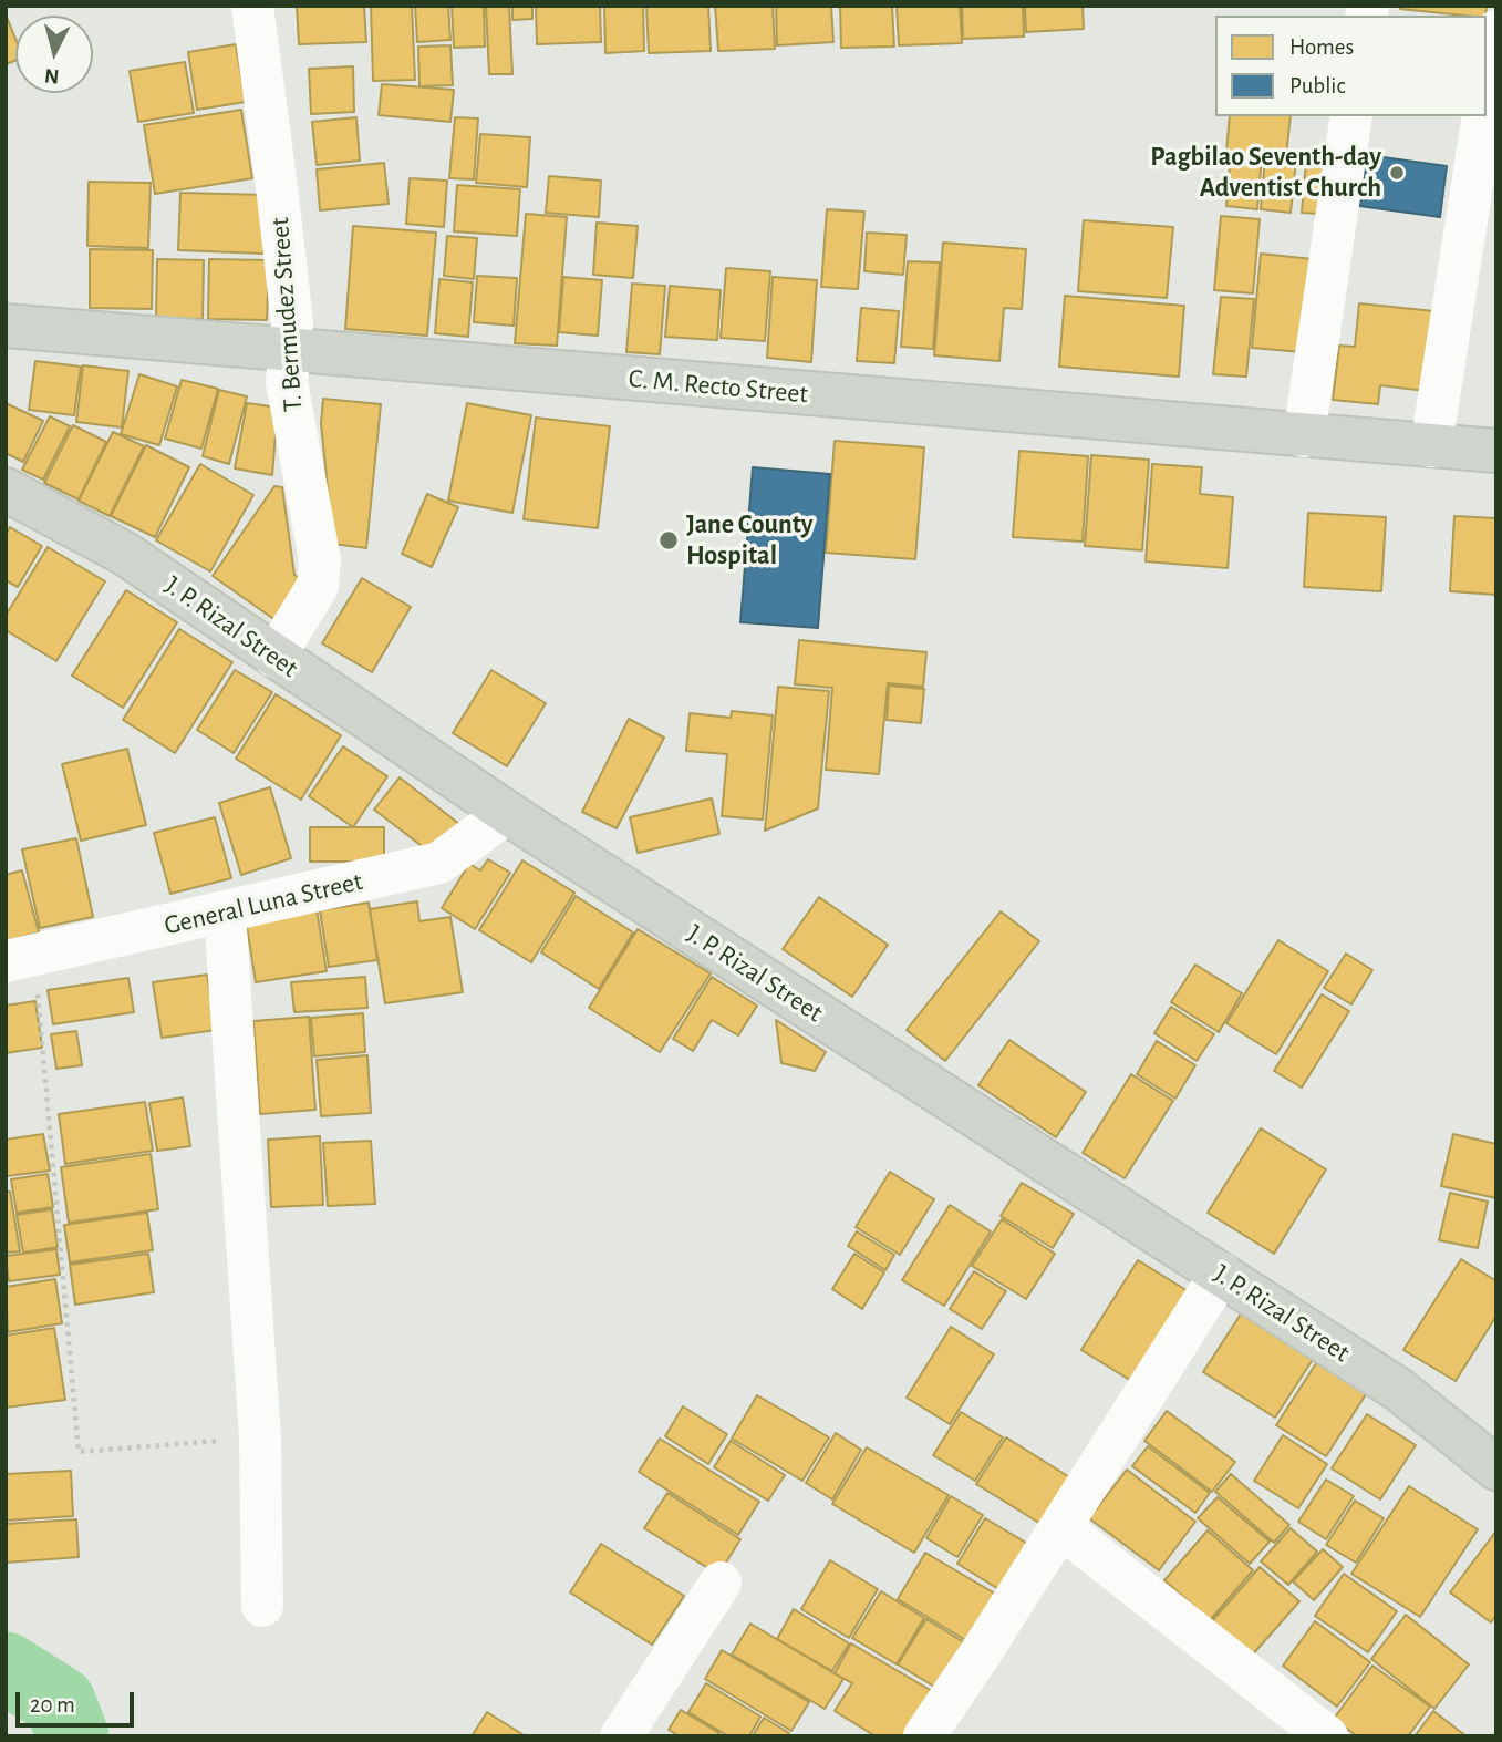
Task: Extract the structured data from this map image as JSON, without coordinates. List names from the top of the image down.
{
  "streets": {
    "main road": ["C. M. Recto Street", "J. P. Rizal Street"],
    "street": ["T. Bermudez Street", "General Luna Street"]
  },
  "crossings": [
    ["T. Bermudez Street", "C. M. Recto Street"],
    ["T. Bermudez Street", "J. P. Rizal Street"],
    ["J. P. Rizal Street", "General Luna Street"]
  ],
  "places": ["Pagbilao Seventh-day Adventist Church", "Jane County Hospital"],
  "legend": ["Homes", "Public"],
  "scale_bar": "20 m",
  "north": "bottom"
}
